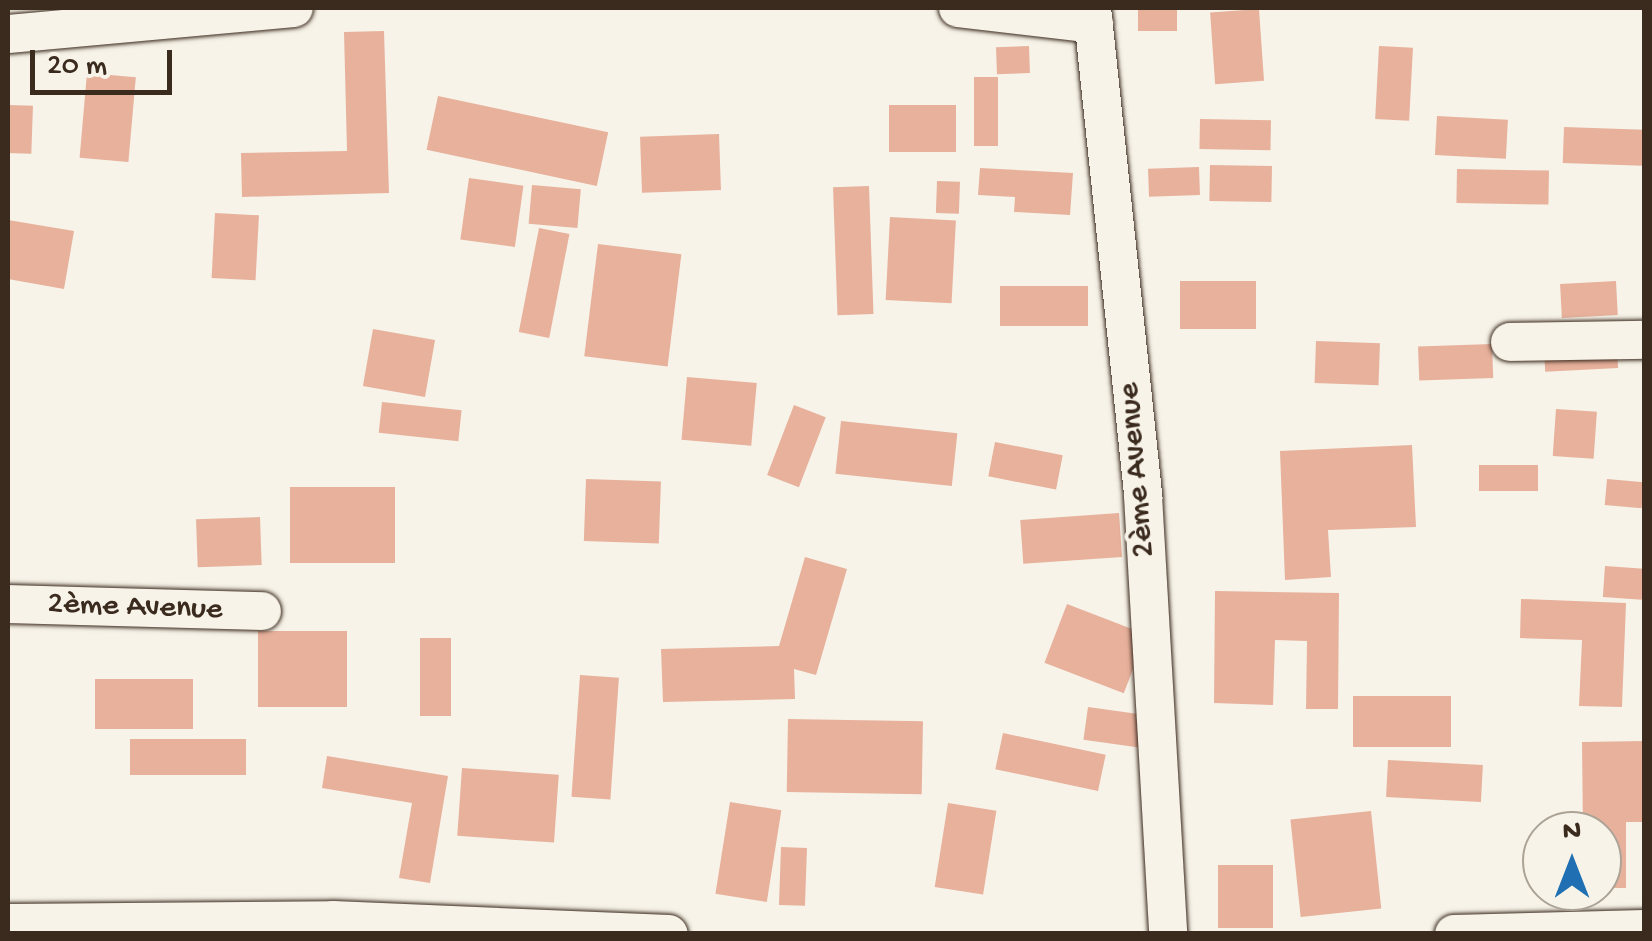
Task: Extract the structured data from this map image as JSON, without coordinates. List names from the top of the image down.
{
  "streets": {
    "street": ["2ème Avenue"]
  },
  "scale_bar": "20 m",
  "north": "top"
}
